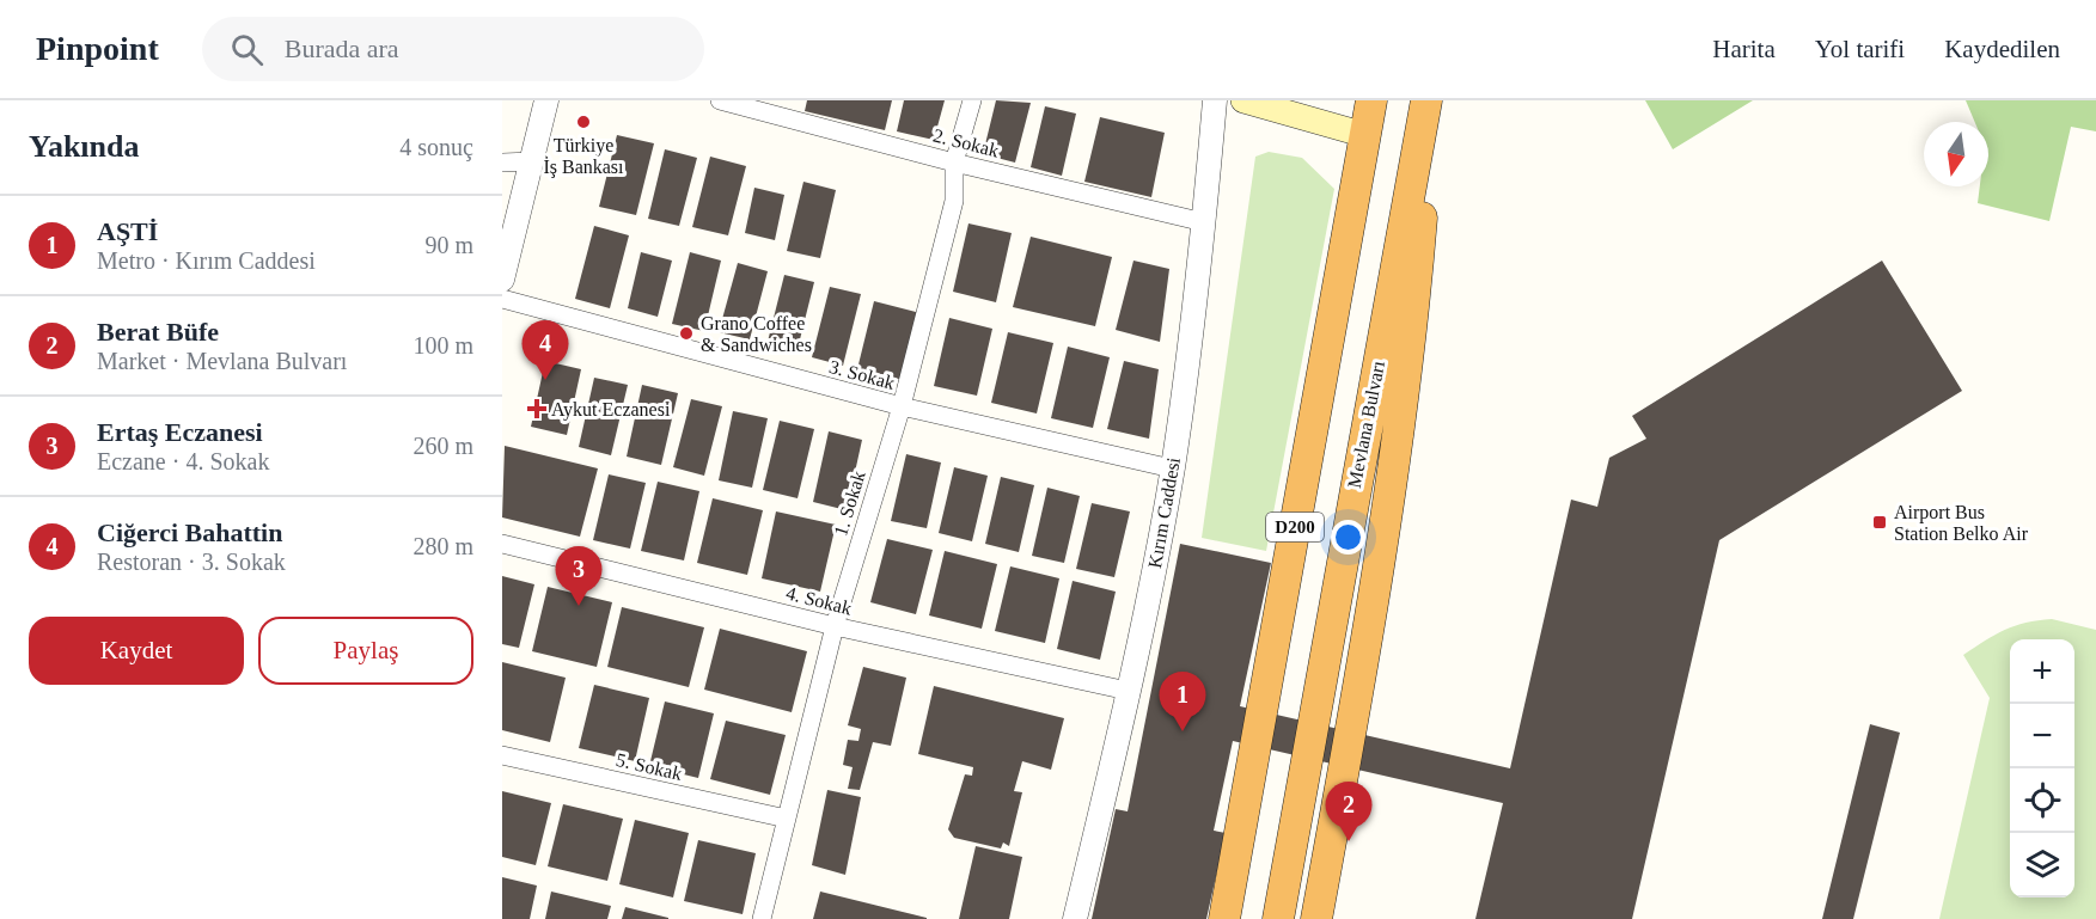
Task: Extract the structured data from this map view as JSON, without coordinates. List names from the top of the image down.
{
  "streets": {
    "highway": ["Mevlana Bulvarı", "D200"],
    "street": [
      "2. Sokak",
      "3. Sokak",
      "1. Sokak",
      "Kırım Caddesi",
      "4. Sokak",
      "5. Sokak"
    ]
  },
  "crossings": [
    ["2. Sokak", "1. Sokak"],
    ["2. Sokak", "Kırım Caddesi"],
    ["3. Sokak", "1. Sokak"],
    ["3. Sokak", "Kırım Caddesi"],
    ["1. Sokak", "4. Sokak"],
    ["1. Sokak", "5. Sokak"],
    ["Kırım Caddesi", "4. Sokak"]
  ],
  "places": {
    "other": ["Türkiye İş Bankası", "Grano Coffee & Sandwiches"],
    "health": ["Aykut Eczanesi"],
    "transit": ["Airport Bus Station Belko Air"]
  },
  "north": "bottom",
  "page": {
    "header": "Pinpoint",
    "search": "Burada ara",
    "nav": ["Harita", "Yol tarifi", "Kaydedilen"],
    "heading": ["Yakında", "4 sonuç"],
    "list": [
      {
        "mark": "1",
        "name": "AŞTİ",
        "note": "Metro · Kırım Caddesi",
        "value": "90 m"
      },
      {
        "mark": "2",
        "name": "Berat Büfe",
        "note": "Market · Mevlana Bulvarı",
        "value": "100 m"
      },
      {
        "mark": "3",
        "name": "Ertaş Eczanesi",
        "note": "Eczane · 4. Sokak",
        "value": "260 m"
      },
      {
        "mark": "4",
        "name": "Ciğerci Bahattin",
        "note": "Restoran · 3. Sokak",
        "value": "280 m"
      }
    ],
    "pins": [
      "4",
      "3",
      "1",
      "2"
    ],
    "buttons": ["Kaydet", "Paylaş"],
    "map_buttons": ["+", "−"]
  }
}
